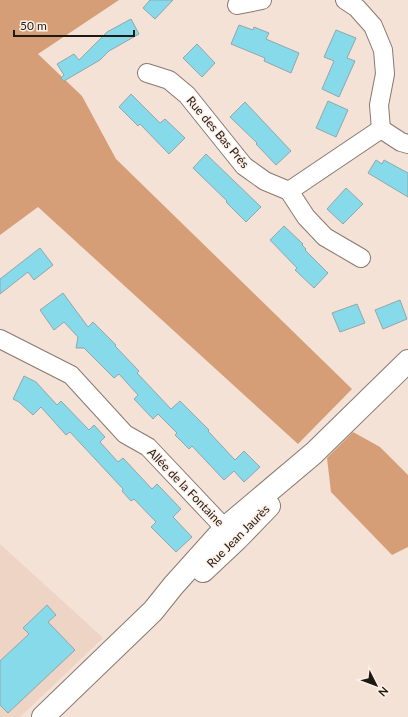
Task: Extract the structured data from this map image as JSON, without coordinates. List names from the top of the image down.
{
  "streets": {
    "street": ["Rue des Bas Prés", "Allée de la Fontaine", "Rue Jean Jaurès"]
  },
  "crossings": [
    ["Allée de la Fontaine", "Rue Jean Jaurès"]
  ],
  "scale_bar": "50 m",
  "north": "bottom right"
}
